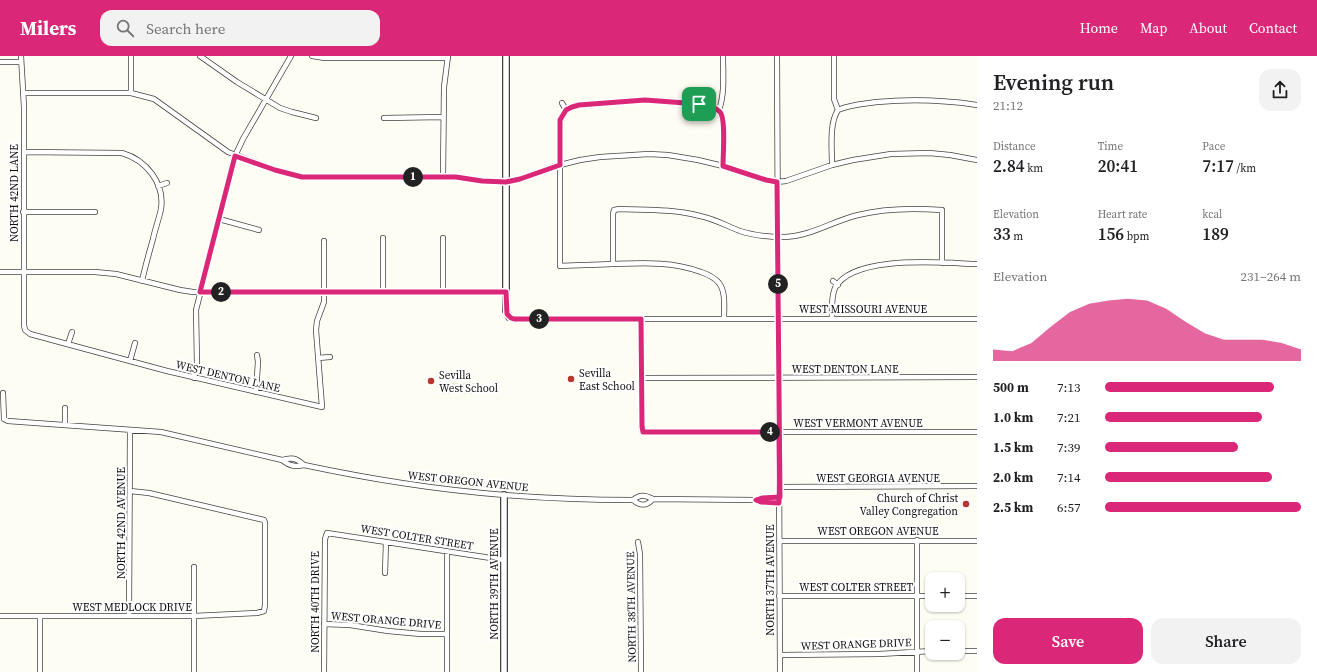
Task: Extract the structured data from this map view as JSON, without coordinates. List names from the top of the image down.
{
  "streets": {
    "street": [
      "NORTH 42ND LANE",
      "WEST MISSOURI AVENUE",
      "WEST DENTON LANE",
      "WEST VERMONT AVENUE",
      "WEST GEORGIA AVENUE",
      "WEST OREGON AVENUE",
      "NORTH 42ND AVENUE",
      "WEST COLTER STREET",
      "NORTH 37TH AVENUE",
      "NORTH 39TH AVENUE",
      "NORTH 40TH DRIVE",
      "WEST MEDLOCK DRIVE",
      "NORTH 38TH AVENUE",
      "WEST ORANGE DRIVE"
    ]
  },
  "crossings": [
    ["NORTH 42ND LANE", "WEST DENTON LANE"],
    ["WEST MISSOURI AVENUE", "NORTH 37TH AVENUE"],
    ["WEST DENTON LANE", "WEST VERMONT AVENUE"],
    ["WEST DENTON LANE", "NORTH 37TH AVENUE"],
    ["WEST VERMONT AVENUE", "NORTH 37TH AVENUE"],
    ["WEST GEORGIA AVENUE", "NORTH 37TH AVENUE"],
    ["WEST OREGON AVENUE", "NORTH 42ND AVENUE"],
    ["WEST OREGON AVENUE", "NORTH 37TH AVENUE"],
    ["WEST OREGON AVENUE", "NORTH 39TH AVENUE"],
    ["NORTH 42ND AVENUE", "WEST MEDLOCK DRIVE"],
    ["WEST COLTER STREET", "NORTH 37TH AVENUE"],
    ["WEST COLTER STREET", "NORTH 39TH AVENUE"],
    ["WEST COLTER STREET", "NORTH 40TH DRIVE"],
    ["NORTH 37TH AVENUE", "WEST ORANGE DRIVE"],
    ["NORTH 40TH DRIVE", "WEST ORANGE DRIVE"]
  ],
  "places": ["Sevilla East School", "Sevilla West School", "Church of Christ Valley Congregation"],
  "page": {
    "header": "Milers",
    "search": "Search here",
    "nav": [
      "Home",
      "Map",
      "About",
      "Contact"
    ],
    "heading": ["Evening run", "21:12"],
    "stats": [
      ["Distance", "2.84 km"],
      ["Time", "20:41"],
      ["Pace", "7:17 /km"],
      ["Elevation", "33 m"],
      ["Heart rate", "156 bpm"],
      ["kcal", "189"]
    ],
    "pins": [
      "1",
      "5",
      "2",
      "3",
      "4"
    ],
    "chart": ["Elevation", "231–264 m"],
    "list": [
      {
        "name": "500 m",
        "note": "7:13"
      },
      {
        "name": "1.0 km",
        "note": "7:21"
      },
      {
        "name": "1.5 km",
        "note": "7:39"
      },
      {
        "name": "2.0 km",
        "note": "7:14"
      },
      {
        "name": "2.5 km",
        "note": "6:57"
      }
    ],
    "map_buttons": ["+", "−"],
    "buttons": ["Save", "Share"]
  }
}
